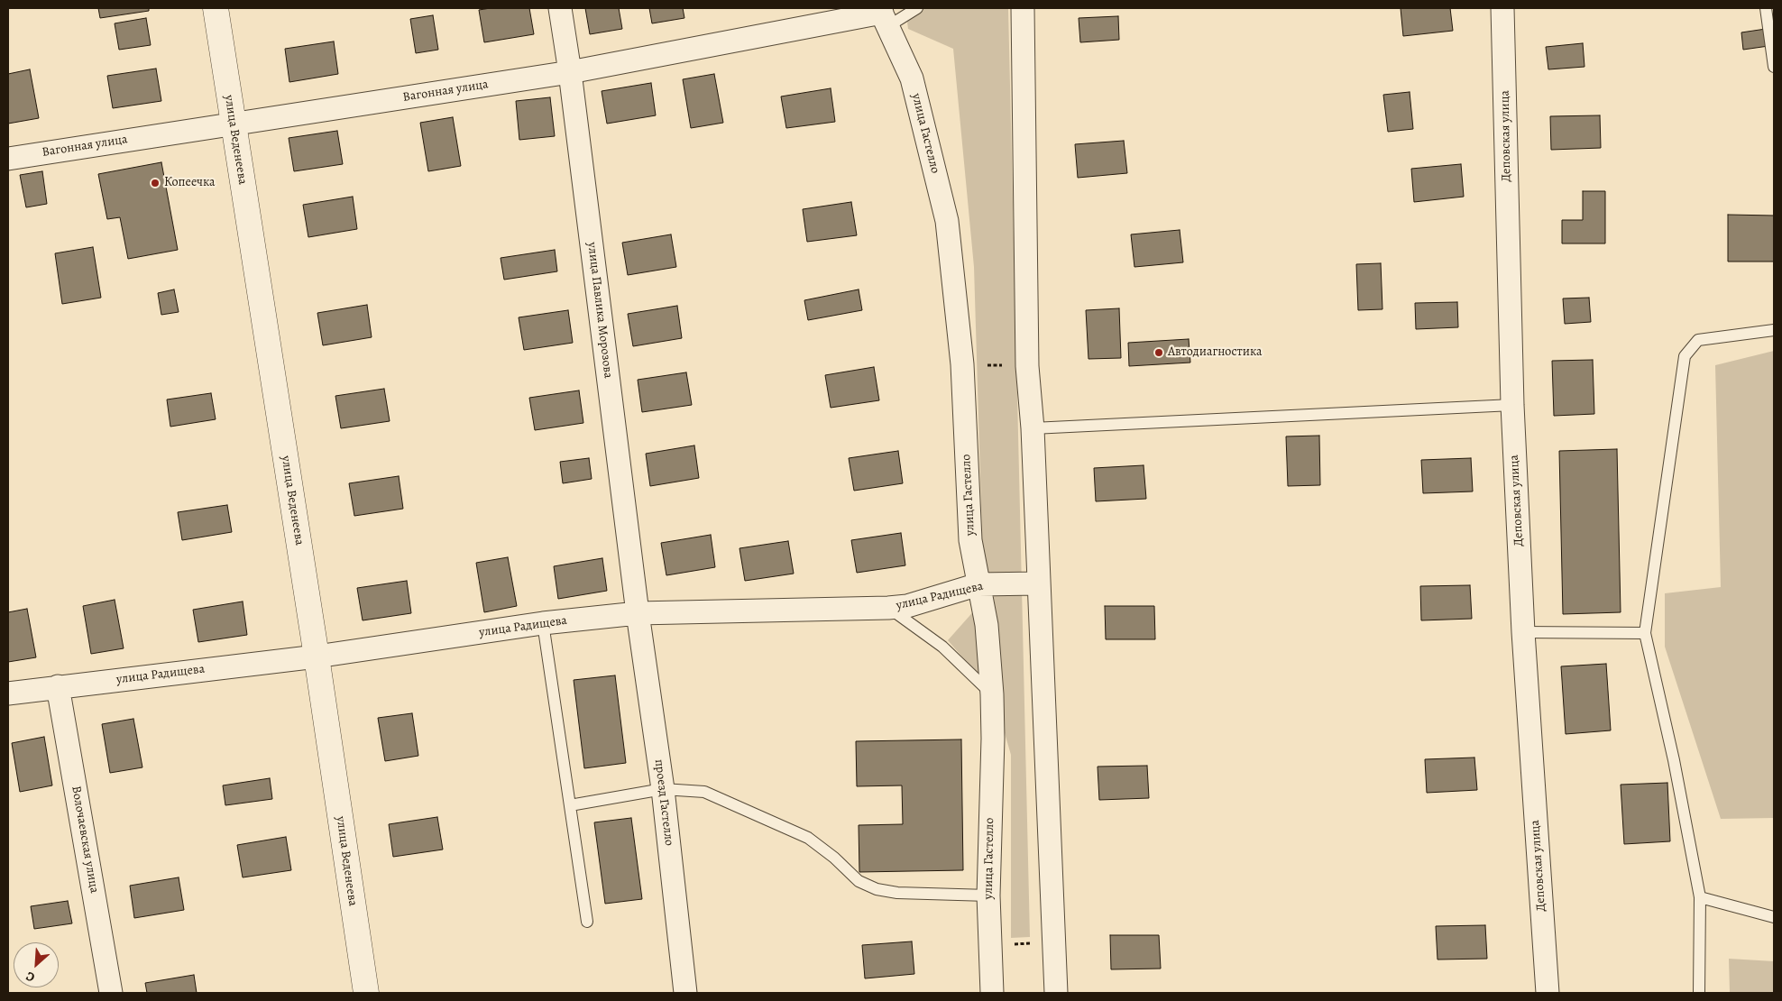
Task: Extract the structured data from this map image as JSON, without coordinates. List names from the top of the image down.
{
  "streets": {
    "street": [
      "Вагонная улица",
      "улица Гастелло",
      "Деповская улица",
      "улица Веденеева",
      "улица Павлика Морозова",
      "улица Радищева",
      "проезд Гастелло",
      "Волочаевская улица"
    ]
  },
  "crossings": [
    ["Вагонная улица", "улица Гастелло"],
    ["Вагонная улица", "улица Веденеева"],
    ["Вагонная улица", "улица Павлика Морозова"],
    ["улица Гастелло", "улица Радищева"],
    ["улица Веденеева", "улица Радищева"],
    ["улица Павлика Морозова", "улица Радищева"],
    ["улица Павлика Морозова", "проезд Гастелло"],
    ["улица Радищева", "проезд Гастелло"],
    ["улица Радищева", "Волочаевская улица"]
  ],
  "places": ["Копеечка", "Автодиагностика"],
  "north": "bottom left"
}
